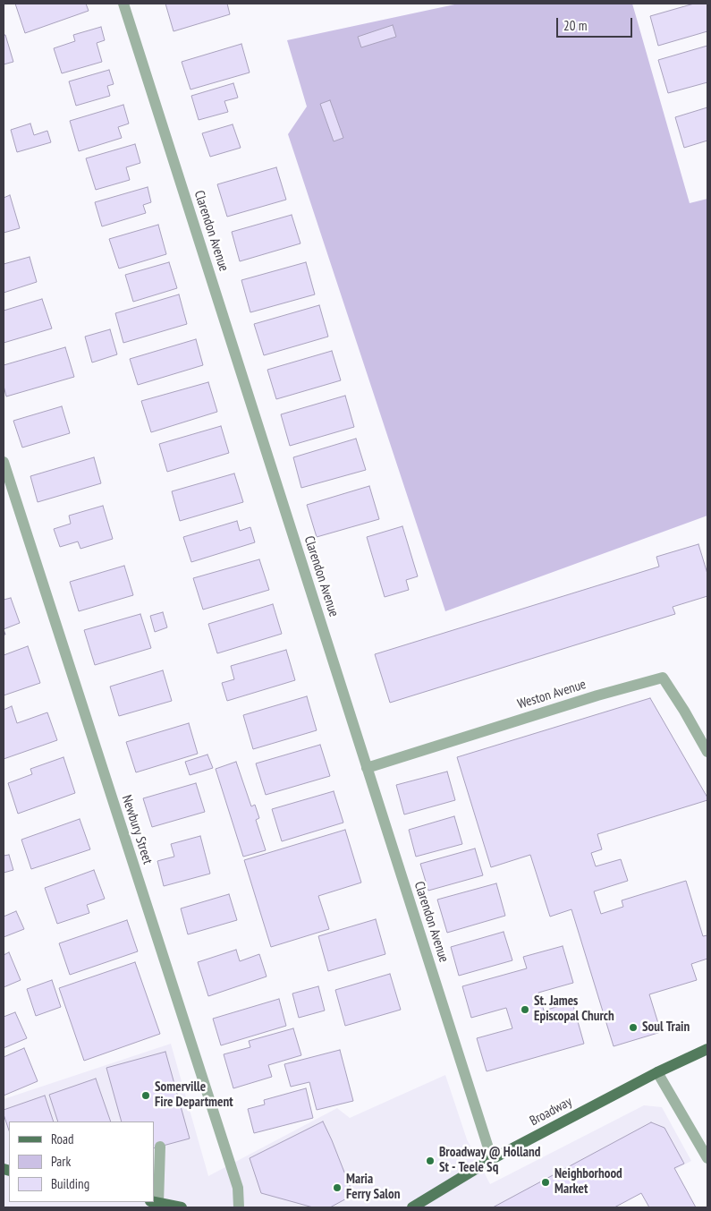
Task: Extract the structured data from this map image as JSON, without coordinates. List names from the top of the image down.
{
  "streets": {
    "main road": ["Broadway"],
    "street": ["Clarendon Avenue", "Weston Avenue", "Newbury Street"]
  },
  "crossings": [
    ["Clarendon Avenue", "Weston Avenue"],
    ["Clarendon Avenue", "Broadway"]
  ],
  "places": [
    "St. James Episcopal Church",
    "Soul Train",
    "Somerville Fire Department",
    "Broadway @ Holland St - Teele Sq",
    "Neighborhood Market",
    "Maria Ferry Salon"
  ],
  "legend": ["Road", "Park", "Building"],
  "scale_bar": "20 m"
}
